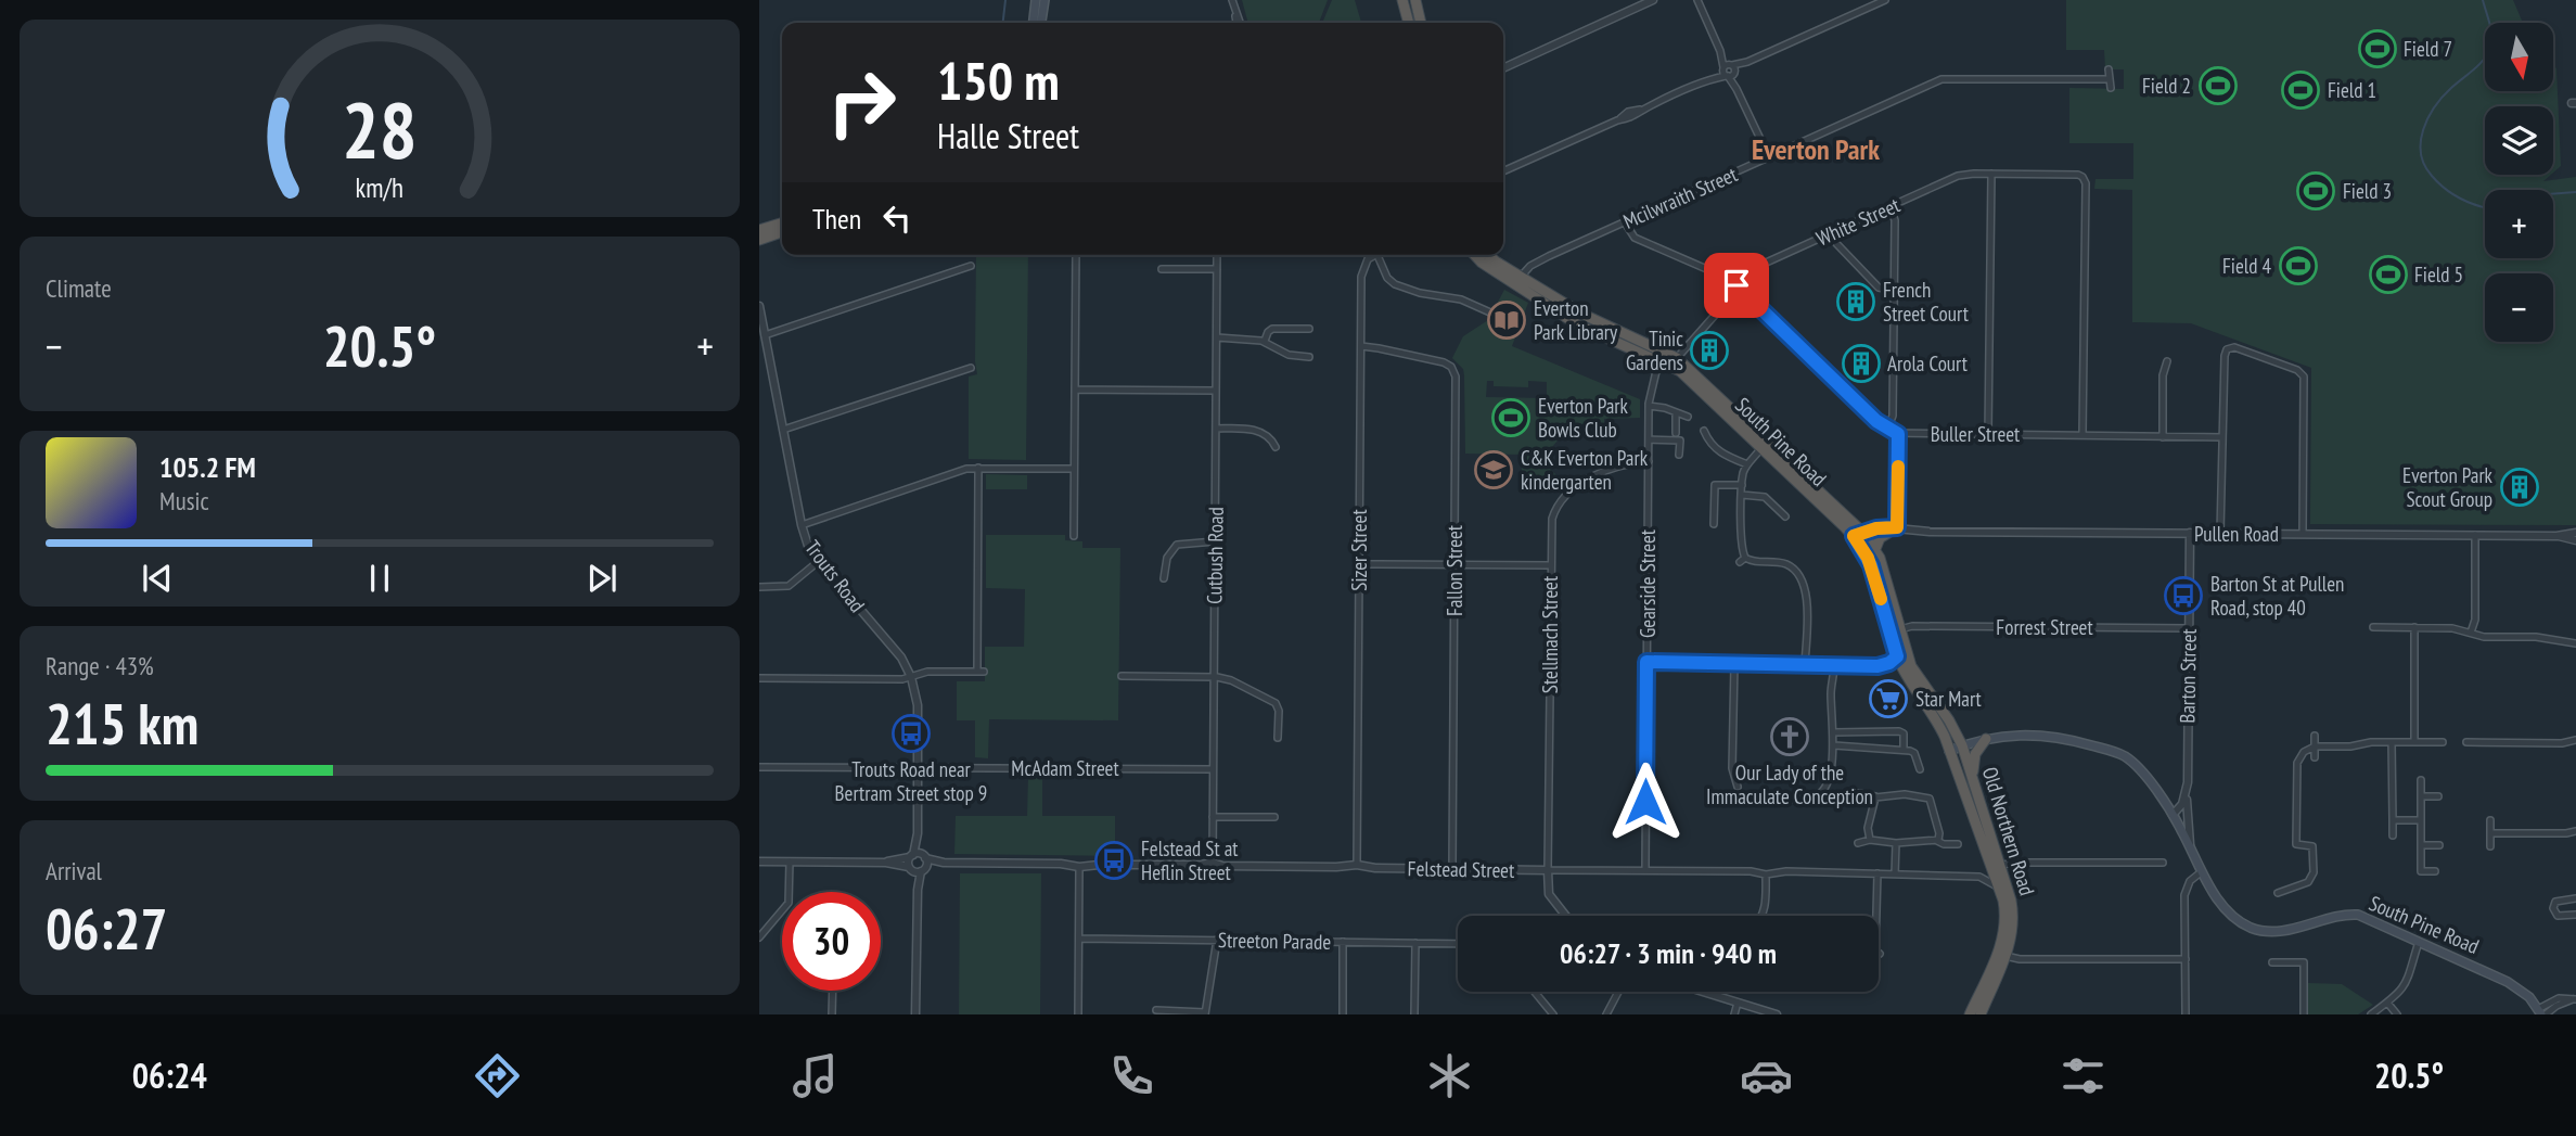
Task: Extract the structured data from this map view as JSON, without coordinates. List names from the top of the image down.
{
  "streets": {
    "highway": ["South Pine Road", "Old Northern Road"],
    "street": [
      "Mcilwraith Street",
      "White Street",
      "Buller Street",
      "Pullen Road",
      "Sizer Street",
      "Cutbush Road",
      "Fallon Street",
      "Trouts Road",
      "Gearside Street",
      "Forrest Street",
      "Stellmach Street",
      "Barton Street",
      "McAdam Street",
      "Felstead Street",
      "Streeton Parade"
    ]
  },
  "crossings": [
    ["Mcilwraith Street", "Buller Street"],
    ["Mcilwraith Street", "South Pine Road"],
    ["White Street", "Buller Street"],
    ["White Street", "South Pine Road"],
    ["South Pine Road", "Pullen Road"],
    ["South Pine Road", "Gearside Street"],
    ["South Pine Road", "Forrest Street"],
    ["South Pine Road", "Barton Street"],
    ["South Pine Road", "Old Northern Road"],
    ["Pullen Road", "Barton Street"],
    ["Sizer Street", "Fallon Street"],
    ["Sizer Street", "Felstead Street"],
    ["Cutbush Road", "McAdam Street"],
    ["Cutbush Road", "Felstead Street"],
    ["Fallon Street", "Felstead Street"],
    ["Trouts Road", "McAdam Street"],
    ["Trouts Road", "Felstead Street"],
    ["Gearside Street", "Stellmach Street"],
    ["Gearside Street", "Felstead Street"],
    ["Forrest Street", "Barton Street"],
    ["Stellmach Street", "Felstead Street"],
    ["Old Northern Road", "Felstead Street"]
  ],
  "districts": ["Everton Park"],
  "places": {
    "sports": [
      "Field 7",
      "Field 2",
      "Field 1",
      "Field 3",
      "Field 4",
      "Field 5",
      "Everton Park Bowls Club"
    ],
    "building": [
      "French Street Court",
      "Tinic Gardens",
      "Arola Court",
      "Everton Park Scout Group"
    ],
    "library": ["Everton Park Library"],
    "school or university": ["C&K Everton Park kindergarten"],
    "bus stop": ["Barton St at Pullen Road, stop 40", "Trouts Road near Bertram Street stop 9", "Felstead St at Heflin Street"],
    "supermarket": ["Star Mart"],
    "church": ["Our Lady of the Immaculate Conception"]
  },
  "north": "bottom",
  "page": {
    "map_buttons": ["+", "−"],
    "turn": ["150 m", "Halle Street"],
    "then": "Then",
    "tile": [
      "Climate",
      ["Range · 43%", "215 km"],
      ["Arrival", "06:27"]
    ],
    "heat": ["−", "20.5°", "+"],
    "song": ["105.2 FM", "Music"],
    "limit": "30",
    "trip": "06:27 · 3 min · 940 m",
    "tabs": ["06:24", "20.5°"],
    "gauge": ["28", "km/h"]
  }
}
